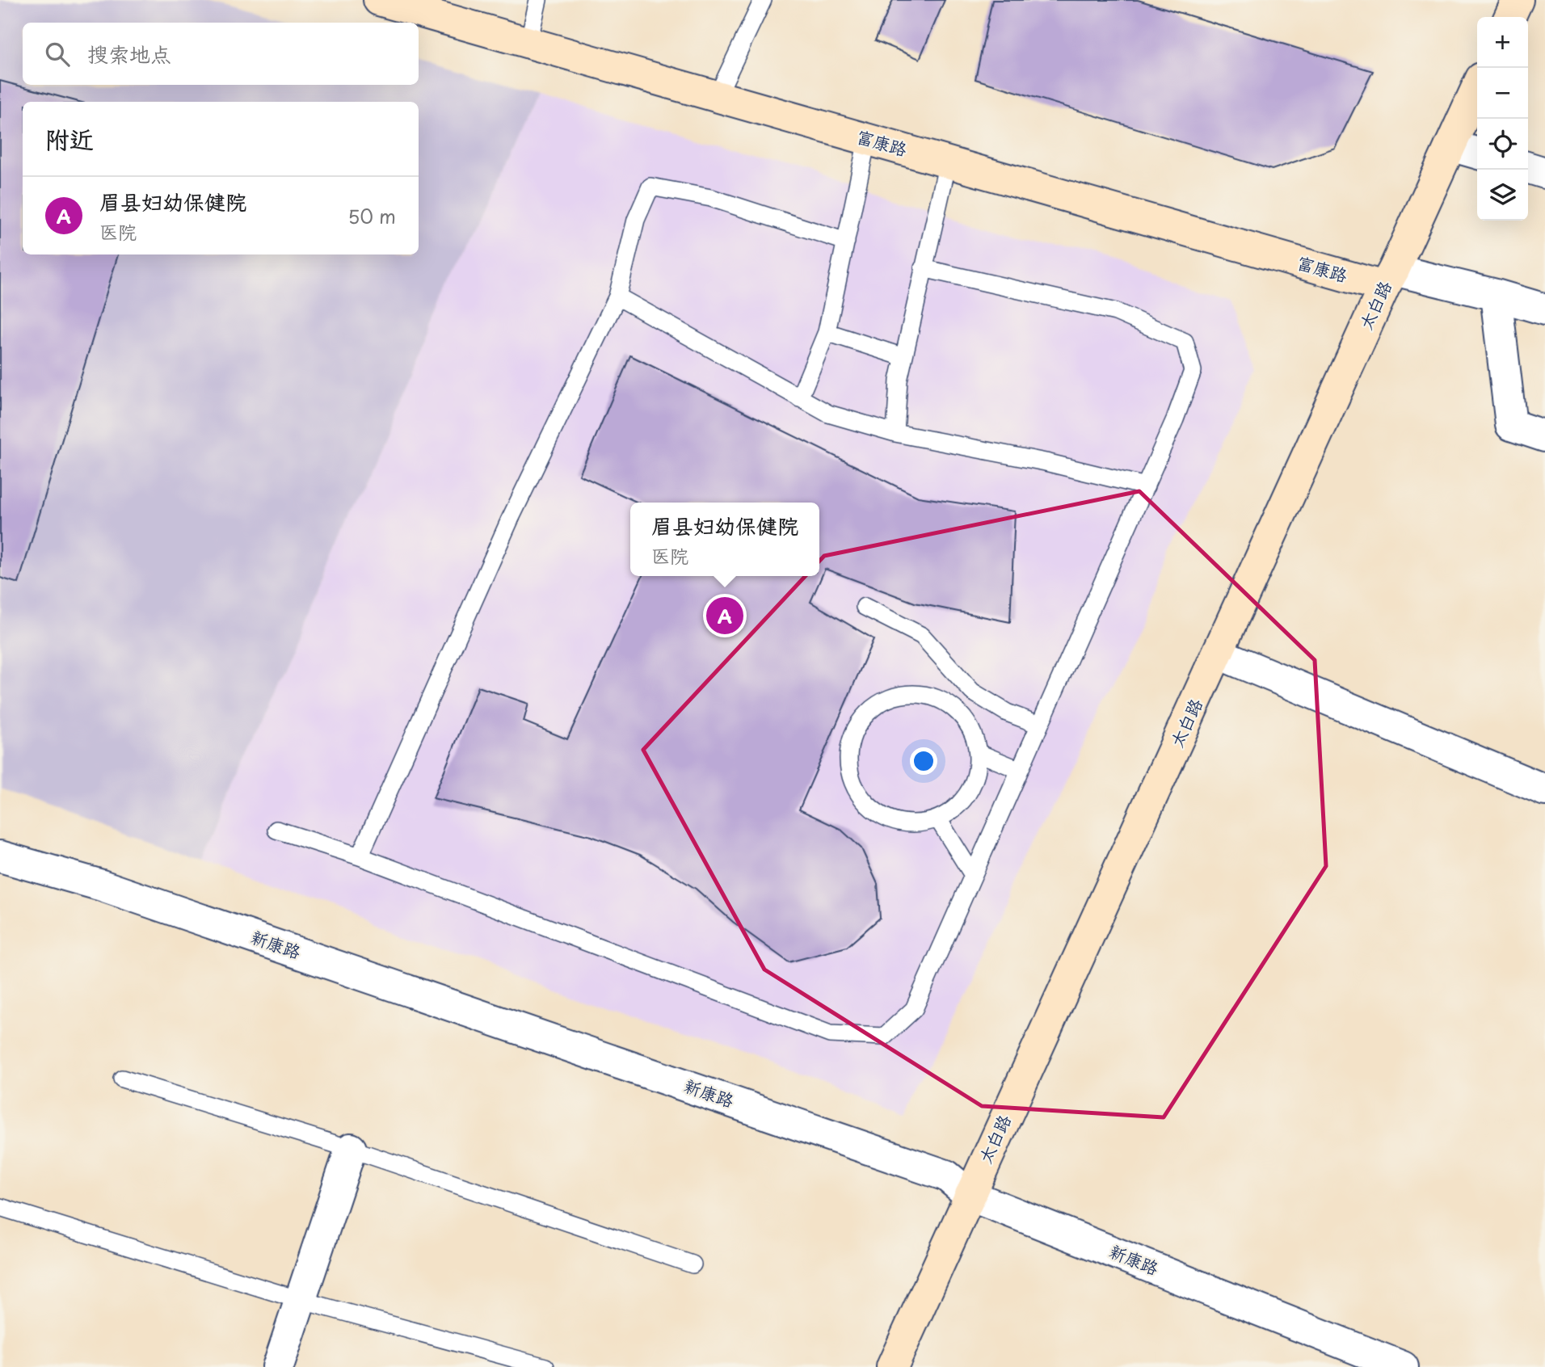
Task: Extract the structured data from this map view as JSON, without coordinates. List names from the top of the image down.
{
  "streets": {
    "main road": ["富康路", "太白路"],
    "street": ["新康路"]
  },
  "crossings": [
    ["富康路", "太白路"],
    ["太白路", "新康路"]
  ],
  "page": {
    "map_buttons": ["+", "−"],
    "search": "搜索地点",
    "heading": "附近",
    "list": [
      {
        "mark": "A",
        "name": "眉县妇幼保健院",
        "note": "医院",
        "value": "50 m"
      }
    ],
    "popup": ["眉县妇幼保健院", "医院"],
    "pins": "A"
  }
}
